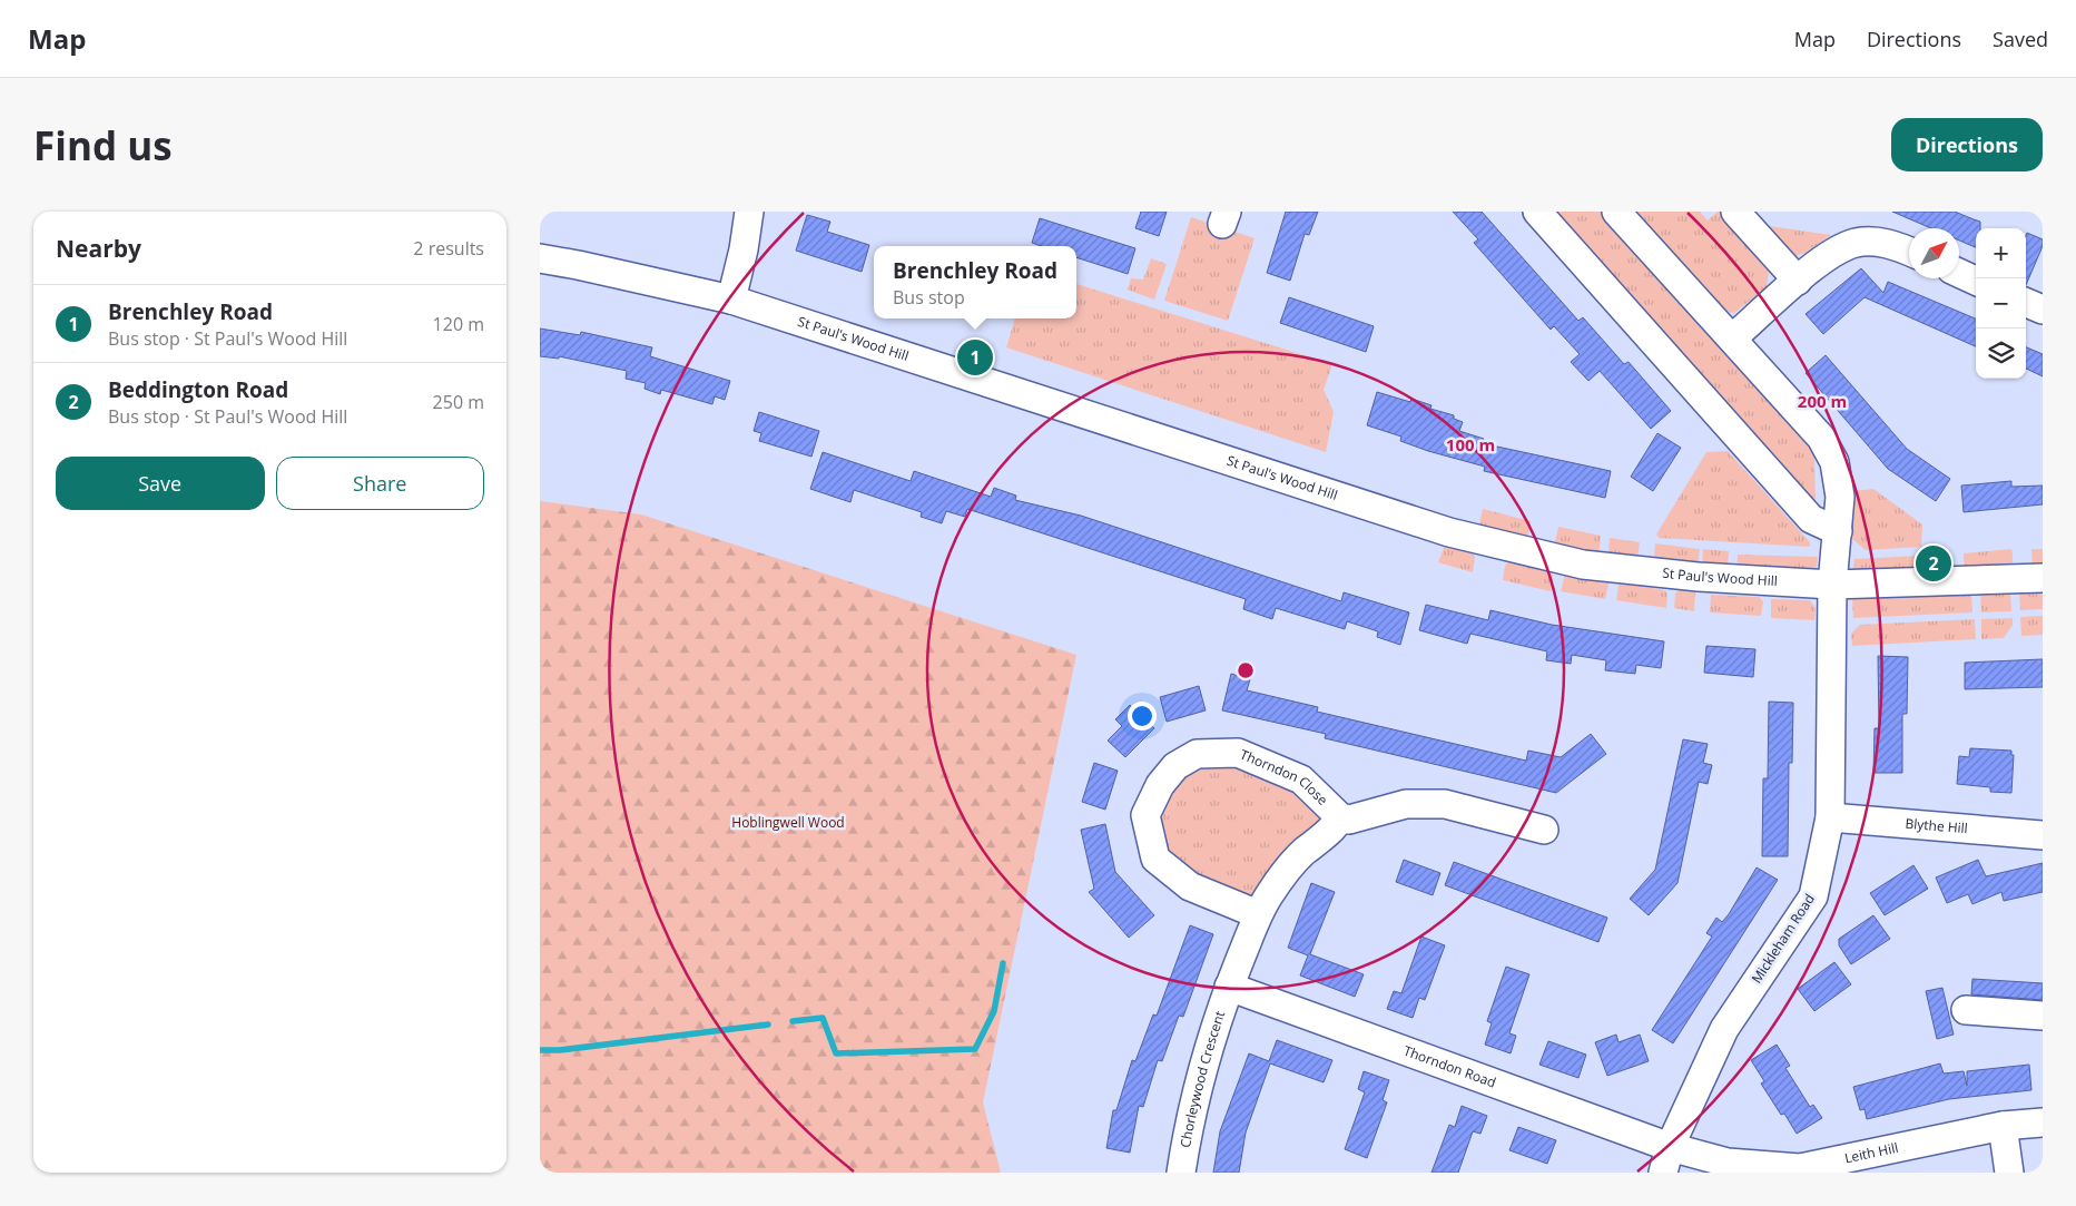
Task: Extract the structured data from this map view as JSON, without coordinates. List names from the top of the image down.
{
  "streets": {
    "street": [
      "St Paul's Wood Hill",
      "Thorndon Close",
      "Blythe Hill",
      "Mickleham Road",
      "Thorndon Road",
      "Chorleywood Crescent",
      "Leith Hill"
    ]
  },
  "crossings": [
    ["St Paul's Wood Hill", "Mickleham Road"],
    ["Thorndon Close", "Thorndon Road"],
    ["Thorndon Close", "Chorleywood Crescent"],
    ["Blythe Hill", "Mickleham Road"],
    ["Mickleham Road", "Thorndon Road"],
    ["Mickleham Road", "Leith Hill"],
    ["Thorndon Road", "Chorleywood Crescent"],
    ["Thorndon Road", "Leith Hill"]
  ],
  "parks": ["Hoblingwell Wood"],
  "north": "top right",
  "page": {
    "header": "Map",
    "nav": ["Map", "Directions", "Saved"],
    "buttons": [
      "Directions",
      ["Save", "Share"]
    ],
    "title": "Find us",
    "heading": ["Nearby", "2 results"],
    "map_buttons": ["+", "−"],
    "popup": ["Brenchley Road", "Bus stop"],
    "list": [
      {
        "mark": "1",
        "name": "Brenchley Road",
        "note": "Bus stop · St Paul's Wood Hill",
        "value": "120 m"
      },
      {
        "mark": "2",
        "name": "Beddington Road",
        "note": "Bus stop · St Paul's Wood Hill",
        "value": "250 m"
      }
    ],
    "pins": ["1", "2"]
  },
  "rings": ["200 m", "100 m"]
}
